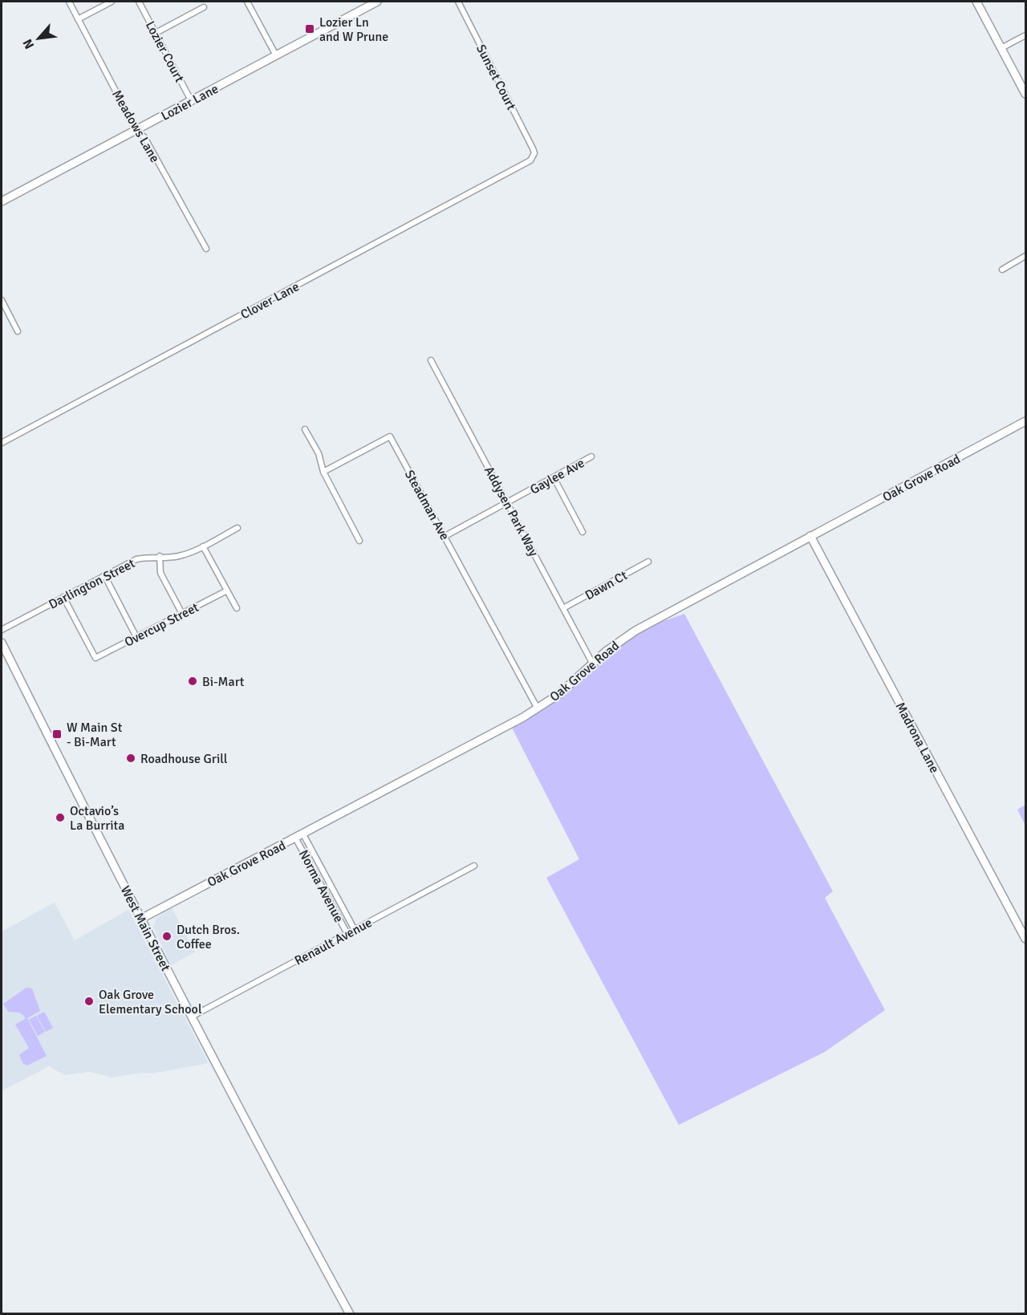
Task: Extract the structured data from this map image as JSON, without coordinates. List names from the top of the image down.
{
  "streets": {
    "street": [
      "Lozier Court",
      "Sunset Court",
      "Lozier Lane",
      "Meadows Lane",
      "Clover Lane",
      "Gaylee Ave",
      "Oak Grove Road",
      "Steadman Ave",
      "Addysen Park Way",
      "Darlington Street",
      "Dawn Ct",
      "Overcup Street",
      "Madrona Lane",
      "Norma Avenue",
      "West Main Street",
      "Renault Avenue"
    ]
  },
  "crossings": [
    ["Lozier Court", "Lozier Lane"],
    ["Sunset Court", "Clover Lane"],
    ["Lozier Lane", "Meadows Lane"],
    ["Gaylee Ave", "Steadman Ave"],
    ["Gaylee Ave", "Addysen Park Way"],
    ["Oak Grove Road", "Steadman Ave"],
    ["Oak Grove Road", "Addysen Park Way"],
    ["Oak Grove Road", "Madrona Lane"],
    ["Oak Grove Road", "Norma Avenue"],
    ["Oak Grove Road", "West Main Street"],
    ["Addysen Park Way", "Dawn Ct"],
    ["Darlington Street", "Overcup Street"],
    ["Norma Avenue", "Renault Avenue"],
    ["West Main Street", "Renault Avenue"]
  ],
  "places": {
    "transit": ["Lozier Ln and W Prune", "W Main St - Bi-Mart"],
    "other": [
      "Bi-Mart",
      "Roadhouse Grill",
      "Octavio’s La Burrita",
      "Dutch Bros. Coffee",
      "Oak Grove Elementary School"
    ]
  },
  "north": "bottom left"
}
